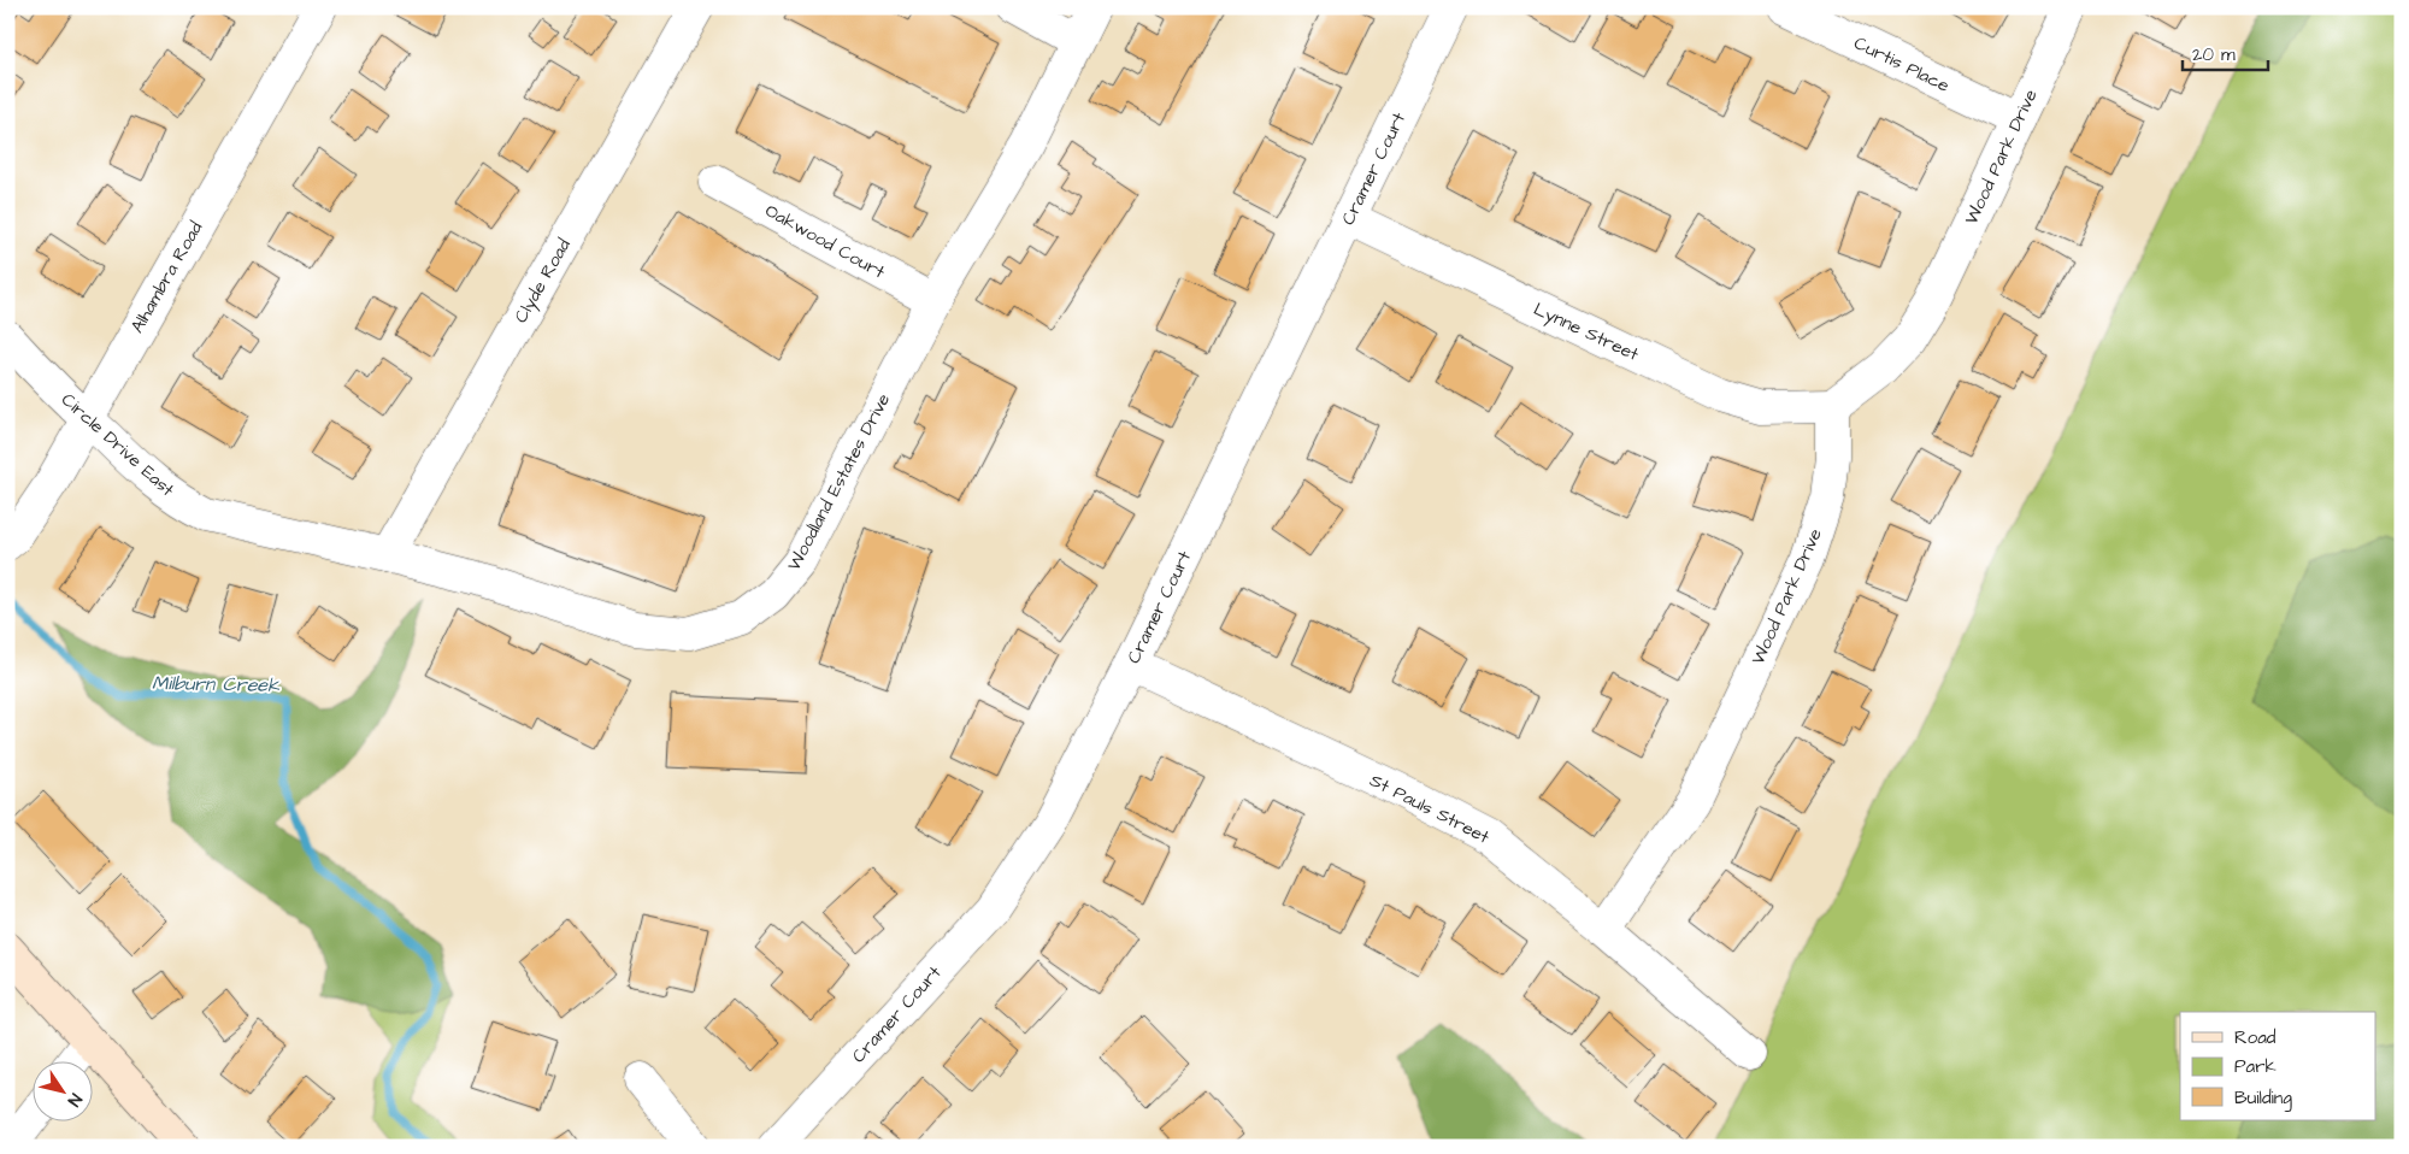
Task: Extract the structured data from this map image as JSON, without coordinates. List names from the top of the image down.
{
  "streets": {
    "street": [
      "Curtis Place",
      "Wood Park Drive",
      "Cramer Court",
      "Oakwood Court",
      "Alhambra Road",
      "Clyde Road",
      "Lynne Street",
      "Circle Drive East",
      "Woodland Estates Drive",
      "St Pauls Street"
    ]
  },
  "crossings": [
    ["Curtis Place", "Wood Park Drive"],
    ["Wood Park Drive", "Lynne Street"],
    ["Wood Park Drive", "St Pauls Street"],
    ["Cramer Court", "Lynne Street"],
    ["Cramer Court", "St Pauls Street"],
    ["Oakwood Court", "Woodland Estates Drive"],
    ["Alhambra Road", "Circle Drive East"],
    ["Clyde Road", "Circle Drive East"],
    ["Clyde Road", "Woodland Estates Drive"],
    ["Circle Drive East", "Woodland Estates Drive"]
  ],
  "water": ["Milburn Creek"],
  "legend": ["Road", "Park", "Building"],
  "scale_bar": "20 m",
  "north": "bottom right"
}
